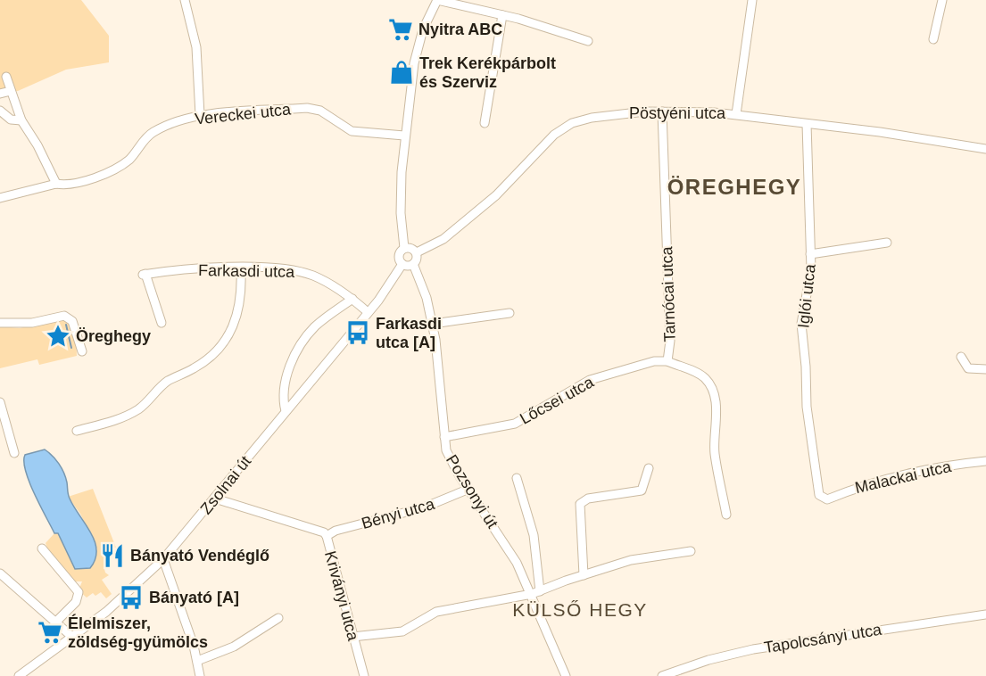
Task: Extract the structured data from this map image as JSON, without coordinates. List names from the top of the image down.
{
  "streets": {
    "street": [
      "Pöstyéni utca",
      "Vereckei utca",
      "Farkasdi utca",
      "Tarnócai utca",
      "Iglói utca",
      "Lőcsei utca",
      "Malackai utca",
      "Zsolnai út",
      "Pozsonyi út",
      "Bényi utca",
      "Kriványi utca",
      "Tapolcsányi utca"
    ]
  },
  "crossings": [
    ["Pöstyéni utca", "Tarnócai utca"],
    ["Pöstyéni utca", "Iglói utca"],
    ["Pöstyéni utca", "Zsolnai út"],
    ["Pöstyéni utca", "Pozsonyi út"],
    ["Farkasdi utca", "Zsolnai út"],
    ["Tarnócai utca", "Lőcsei utca"],
    ["Iglói utca", "Malackai utca"],
    ["Lőcsei utca", "Pozsonyi út"],
    ["Zsolnai út", "Pozsonyi út"],
    ["Zsolnai út", "Kriványi utca"],
    ["Pozsonyi út", "Bényi utca"],
    ["Bényi utca", "Kriványi utca"]
  ],
  "districts": ["ÖREGHEGY", "KÜLSŐ HEGY"],
  "places": {
    "supermarket": ["Nyitra ABC", "Élelmiszer, zöldség-gyümölcs"],
    "shop": ["Trek Kerékpárbolt és Szerviz"],
    "bus stop": ["Farkasdi utca [A]", "Bányató [A]"],
    "place": ["Öreghegy"],
    "restaurant": ["Bányató Vendéglő"]
  }
}
